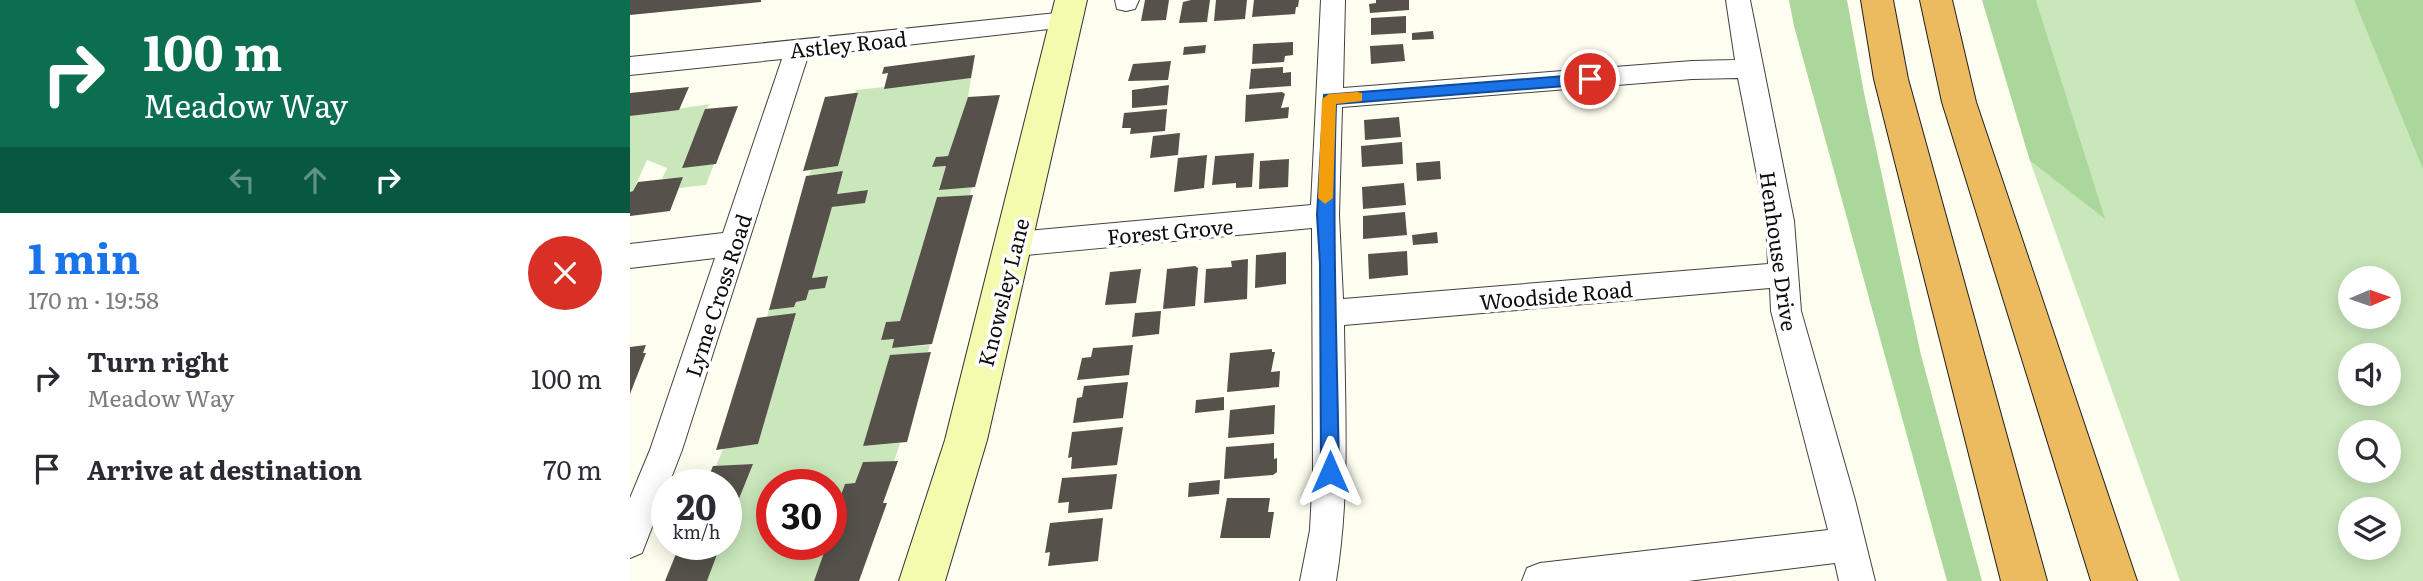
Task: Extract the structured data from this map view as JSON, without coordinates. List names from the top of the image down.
{
  "streets": {
    "main road": ["Knowsley Lane"],
    "street": [
      "Astley Road",
      "Forest Grove",
      "Henhouse Drive",
      "Woodside Road",
      "Lyme Cross Road"
    ]
  },
  "crossings": [
    ["Astley Road", "Knowsley Lane"],
    ["Astley Road", "Lyme Cross Road"],
    ["Forest Grove", "Knowsley Lane"],
    ["Henhouse Drive", "Woodside Road"]
  ],
  "north": "right",
  "page": {
    "turn": ["100 m", "Meadow Way"],
    "heading": ["1 min", "170 m · 19:58"],
    "list": [
      {
        "name": "Turn right",
        "note": "Meadow Way",
        "value": "100 m"
      },
      {
        "name": "Arrive at destination",
        "value": "70 m"
      }
    ],
    "speed": "20 km/h",
    "limit": "30"
  }
}
